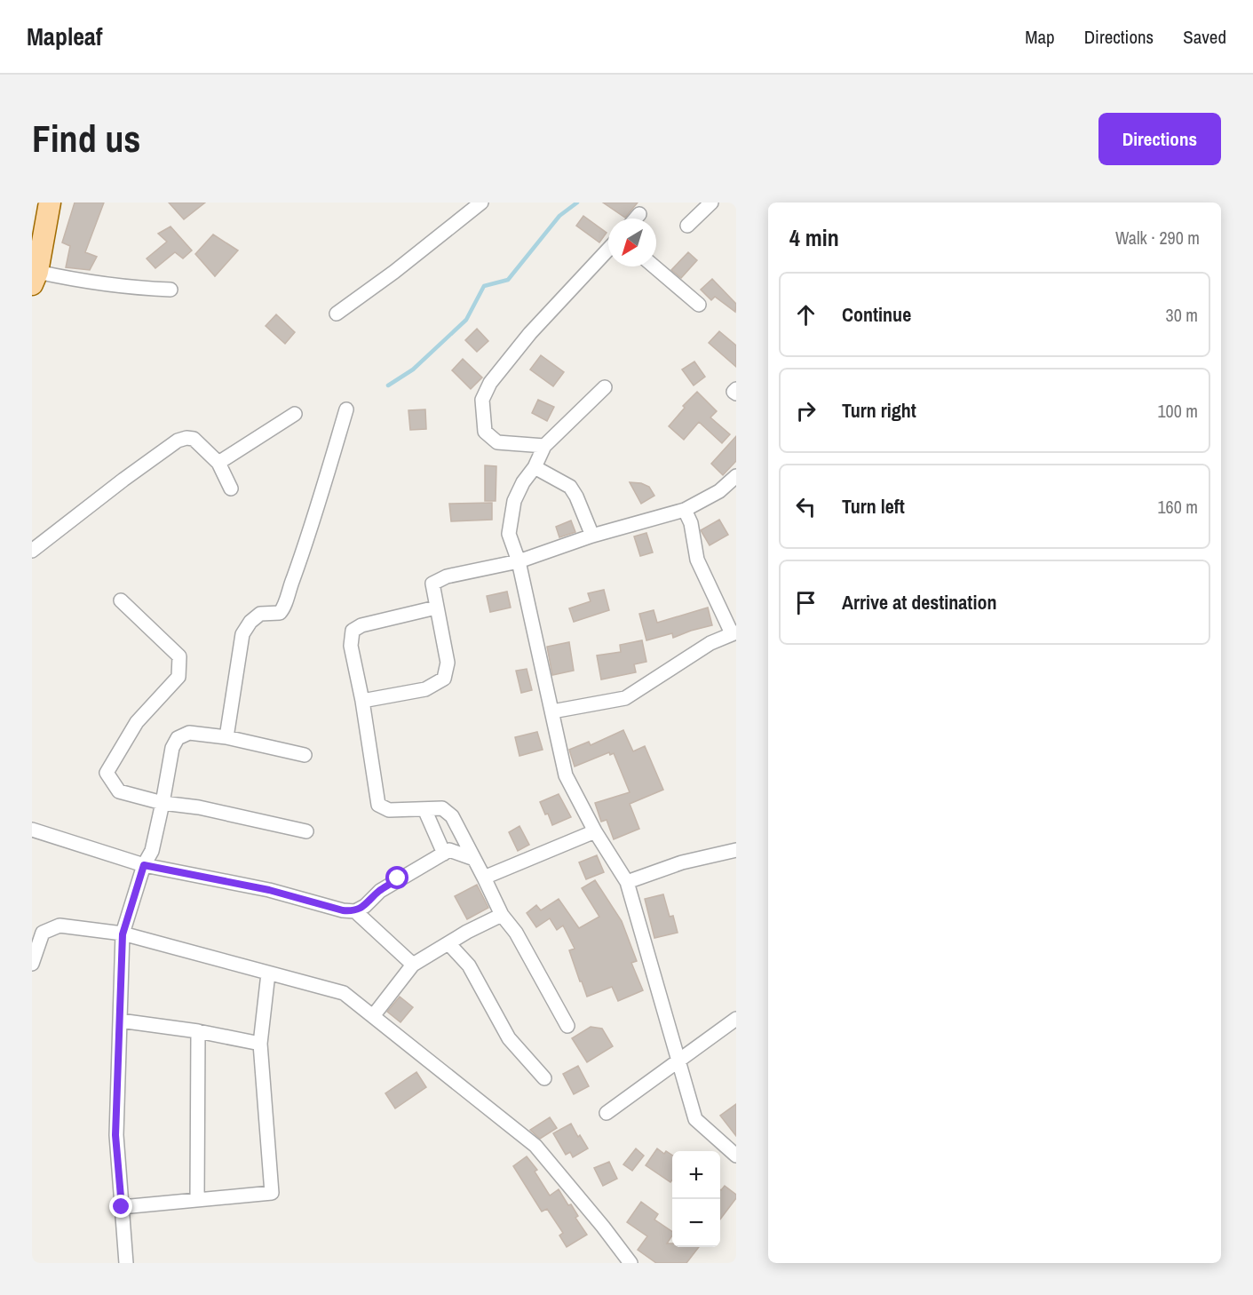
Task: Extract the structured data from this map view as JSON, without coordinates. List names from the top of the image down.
{
  "north": "bottom left",
  "page": {
    "header": "Mapleaf",
    "nav": ["Map", "Directions", "Saved"],
    "buttons": "Directions",
    "title": "Find us",
    "heading": ["4 min", "Walk · 290 m"],
    "list": [
      ["Continue", "30 m"],
      ["Turn right", "100 m"],
      ["Turn left", "160 m"],
      "Arrive at destination"
    ],
    "map_buttons": ["+", "−"]
  }
}
